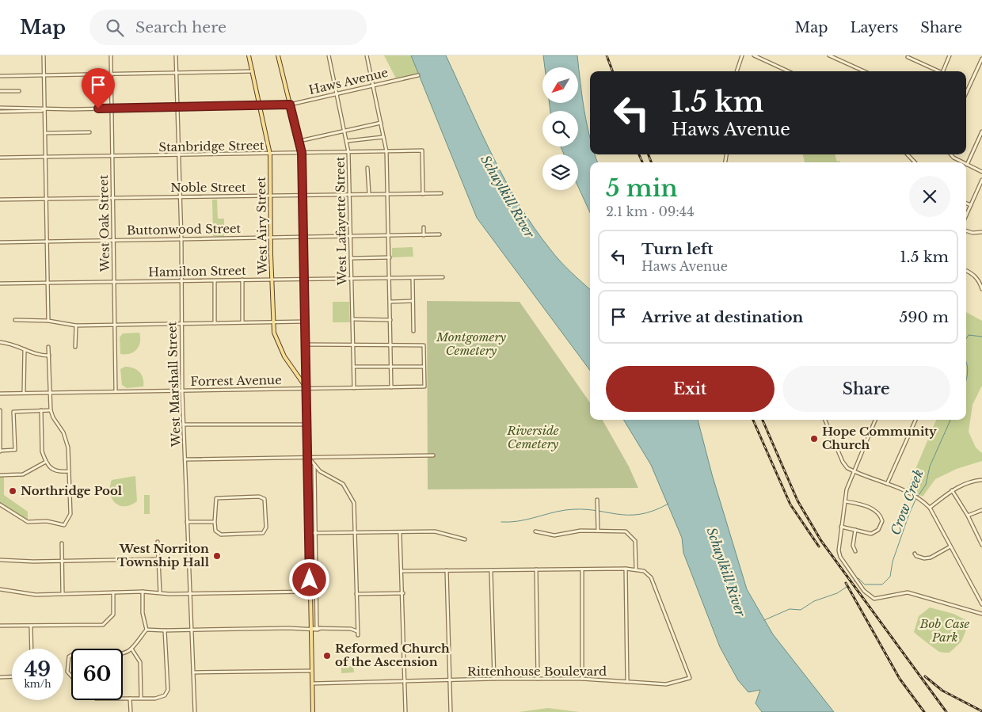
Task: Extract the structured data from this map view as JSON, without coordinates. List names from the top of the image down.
{
  "streets": {
    "main road": ["West Airy Street"],
    "street": [
      "Haws Avenue",
      "Stanbridge Street",
      "Noble Street",
      "West Lafayette Street",
      "West Oak Street",
      "Buttonwood Street",
      "Hamilton Street",
      "Forrest Avenue",
      "West Marshall Street",
      "Rittenhouse Boulevard"
    ]
  },
  "crossings": [
    ["Haws Avenue", "West Lafayette Street"],
    ["Haws Avenue", "West Oak Street"],
    ["Haws Avenue", "West Airy Street"],
    ["Haws Avenue", "West Marshall Street"],
    ["Stanbridge Street", "Noble Street"],
    ["Stanbridge Street", "West Lafayette Street"],
    ["Stanbridge Street", "West Oak Street"],
    ["Stanbridge Street", "West Airy Street"],
    ["Stanbridge Street", "West Marshall Street"],
    ["Noble Street", "West Lafayette Street"],
    ["Noble Street", "West Oak Street"],
    ["Noble Street", "West Airy Street"],
    ["Noble Street", "West Marshall Street"],
    ["West Lafayette Street", "Buttonwood Street"],
    ["West Lafayette Street", "Hamilton Street"],
    ["West Lafayette Street", "Forrest Avenue"],
    ["West Oak Street", "Buttonwood Street"],
    ["West Oak Street", "Hamilton Street"],
    ["West Oak Street", "Forrest Avenue"],
    ["West Airy Street", "Buttonwood Street"],
    ["West Airy Street", "Hamilton Street"],
    ["West Airy Street", "Forrest Avenue"],
    ["Buttonwood Street", "West Marshall Street"],
    ["Hamilton Street", "West Marshall Street"],
    ["Forrest Avenue", "West Marshall Street"]
  ],
  "water": ["Schuylkill River", "Crow Creek"],
  "parks": ["Montgomery Cemetery", "Riverside Cemetery", "Bob Case Park"],
  "places": [
    "Hope Community Church",
    "Northridge Pool",
    "West Norriton Township Hall",
    "Reformed Church of the Ascension"
  ],
  "north": "bottom left",
  "page": {
    "header": "Map",
    "search": "Search here",
    "nav": ["Map", "Layers", "Share"],
    "turn": ["1.5 km", "Haws Avenue"],
    "heading": ["5 min", "2.1 km · 09:44"],
    "list": [
      {
        "name": "Turn left",
        "note": "Haws Avenue",
        "value": "1.5 km"
      },
      {
        "name": "Arrive at destination",
        "value": "590 m"
      }
    ],
    "buttons": ["Exit", "Share"],
    "speed": "49 km/h",
    "limit": "60"
  }
}
